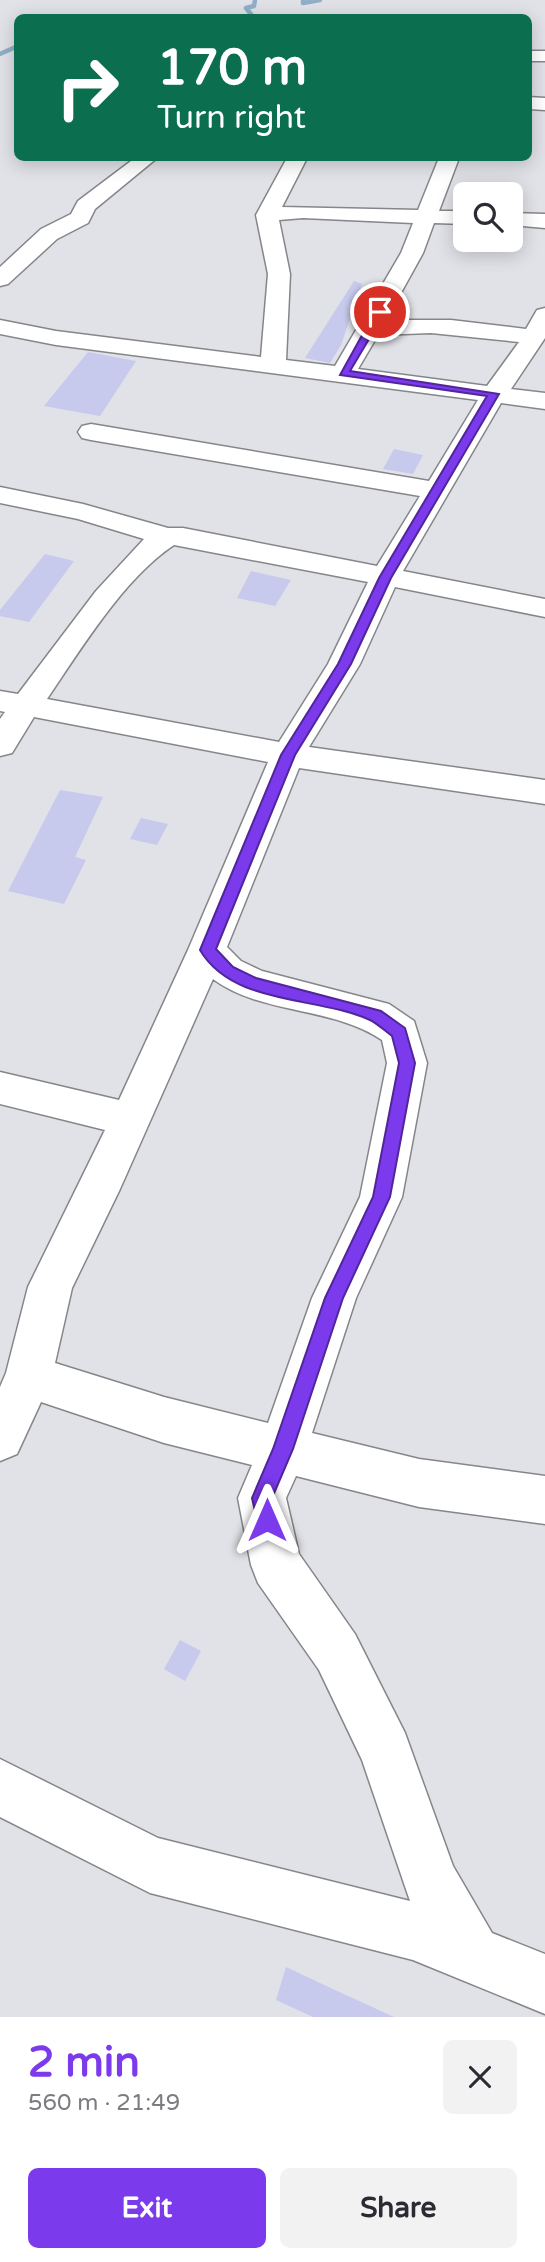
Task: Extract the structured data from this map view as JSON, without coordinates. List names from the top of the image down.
{
  "page": {
    "turn": ["170 m", "Turn right"],
    "heading": ["2 min", "560 m · 21:49"],
    "buttons": ["Exit", "Share"]
  }
}
